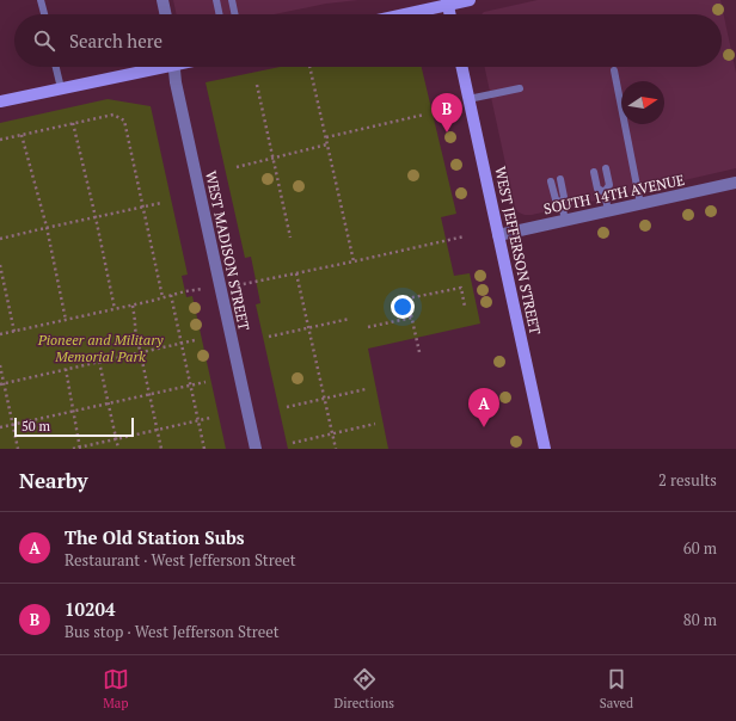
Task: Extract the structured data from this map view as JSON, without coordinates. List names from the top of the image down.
{
  "streets": {
    "main road": ["WEST JEFFERSON STREET"],
    "street": ["SOUTH 14TH AVENUE", "WEST MADISON STREET"]
  },
  "crossings": [
    ["SOUTH 14TH AVENUE", "WEST JEFFERSON STREET"]
  ],
  "parks": ["Pioneer and Military Memorial Park"],
  "scale_bar": "50 m",
  "north": "right",
  "page": {
    "search": "Search here",
    "pins": ["B", "A"],
    "scale": "50 m",
    "heading": ["Nearby", "2 results"],
    "list": [
      {
        "mark": "A",
        "name": "The Old Station Subs",
        "note": "Restaurant · West Jefferson Street",
        "value": "60 m"
      },
      {
        "mark": "B",
        "name": "10204",
        "note": "Bus stop · West Jefferson Street",
        "value": "80 m"
      }
    ],
    "nav": ["Map", "Directions", "Saved"]
  }
}
